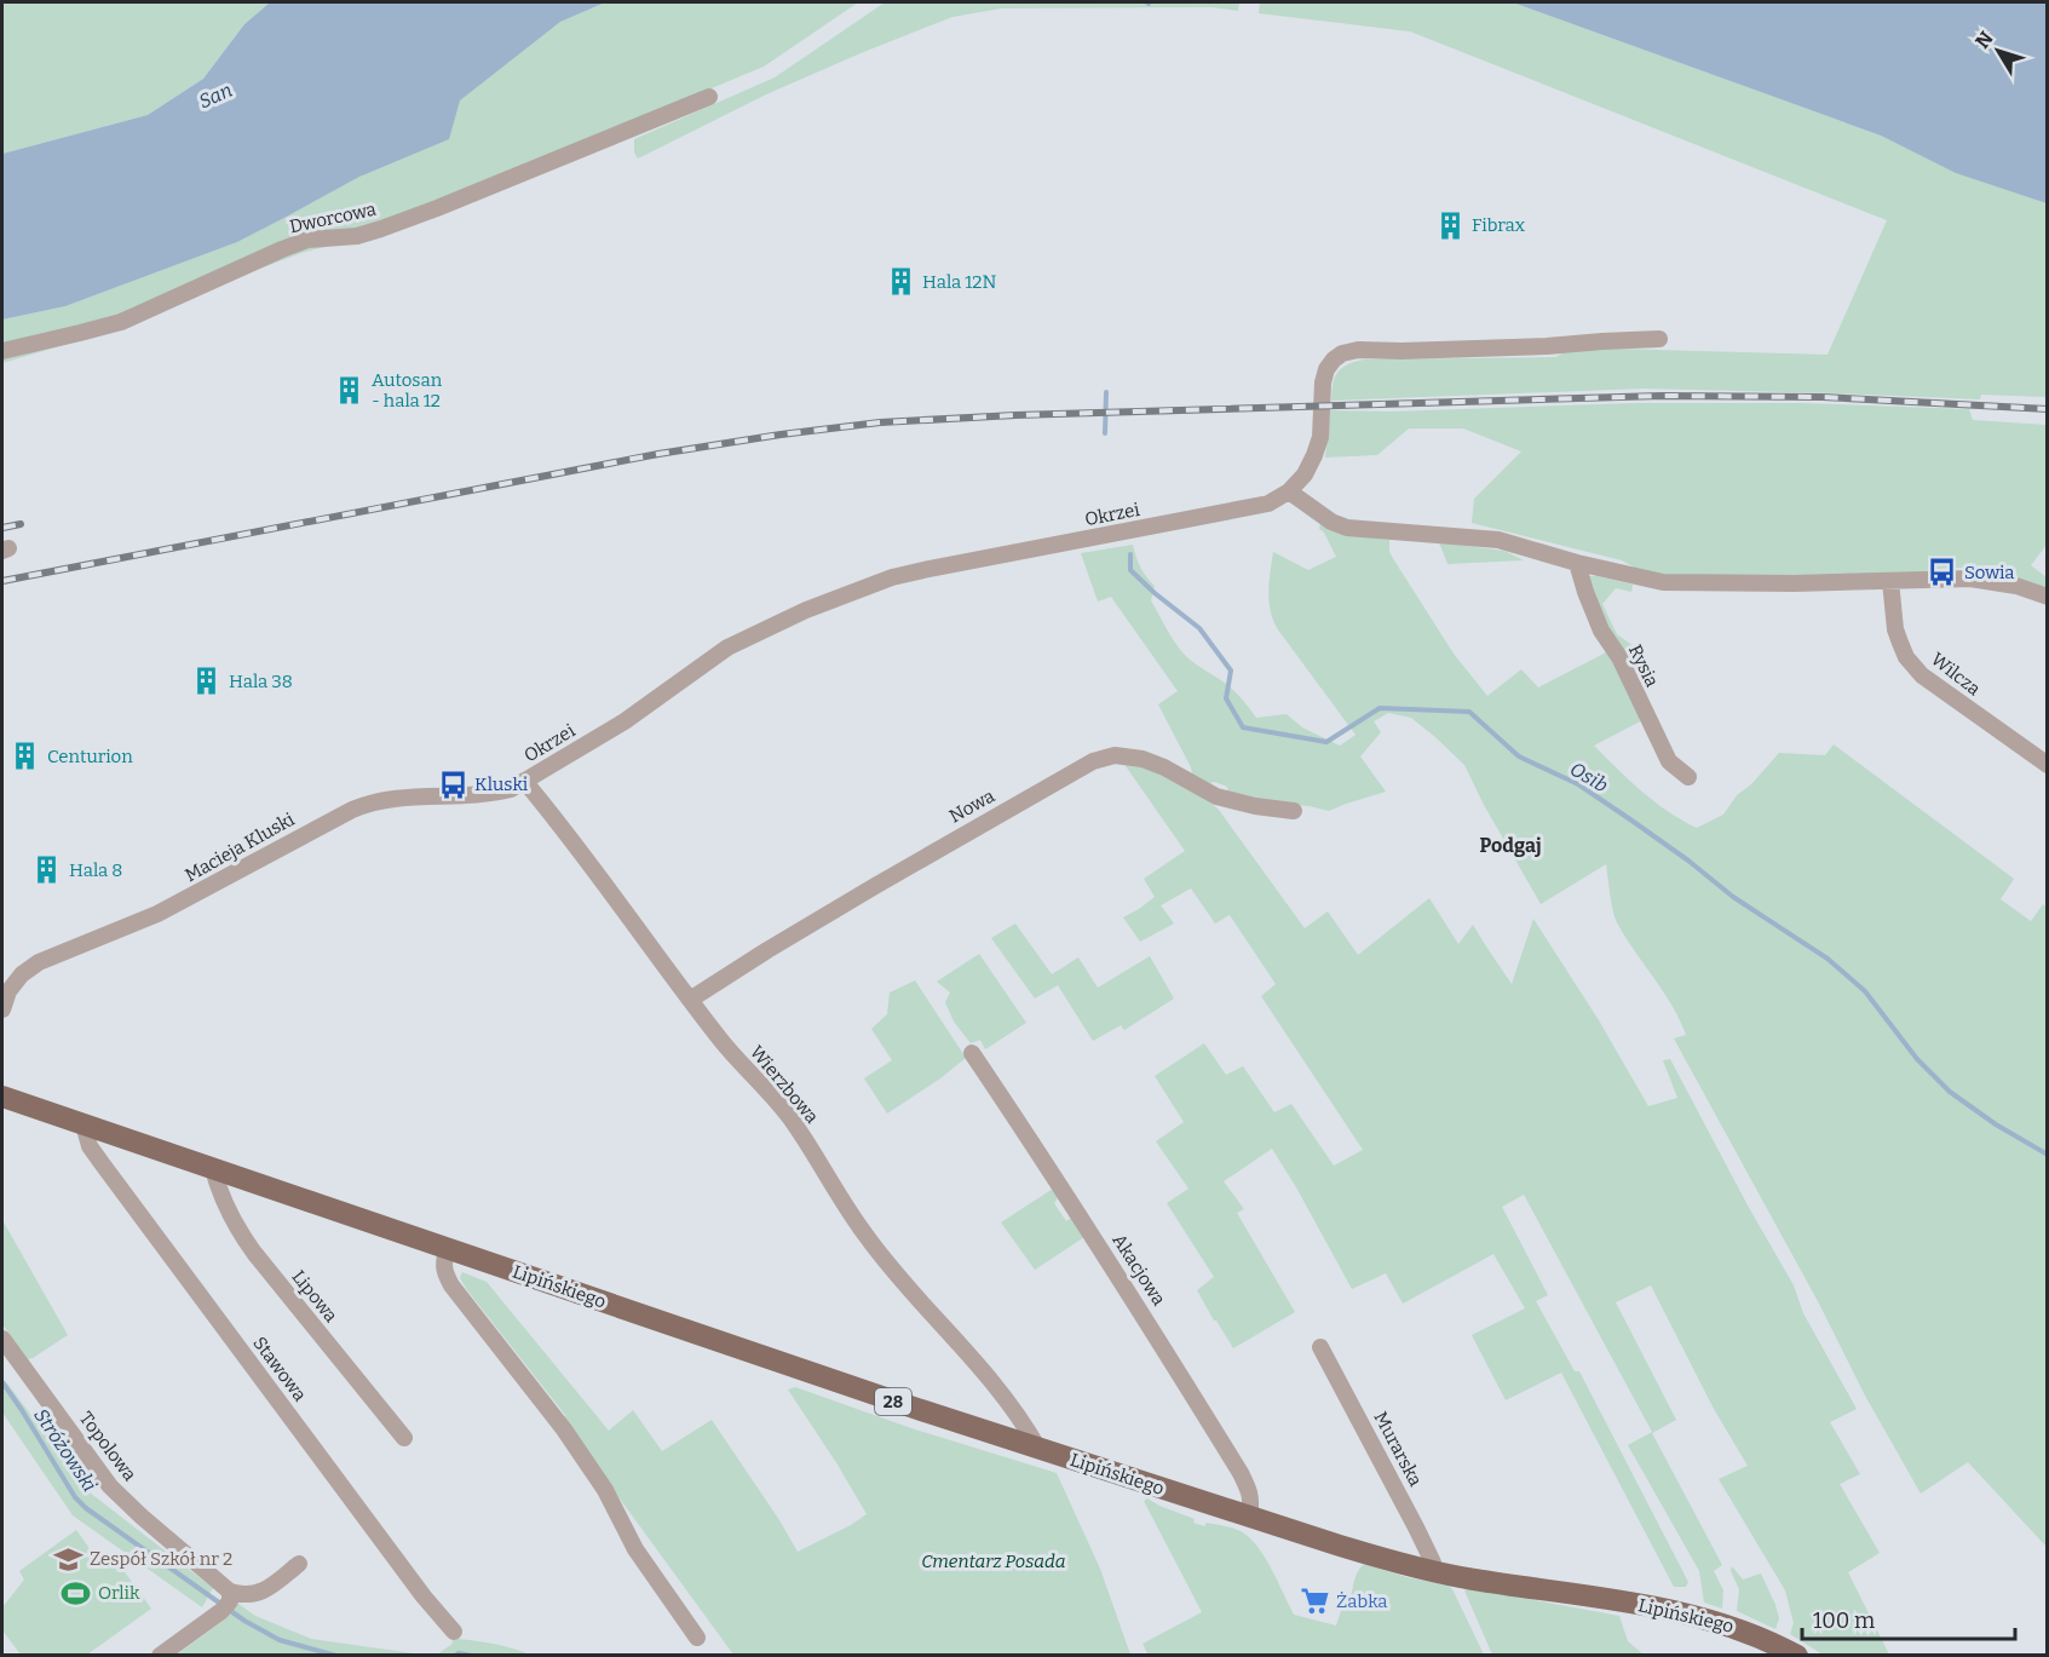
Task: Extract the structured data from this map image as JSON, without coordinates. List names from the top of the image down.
{
  "streets": {
    "main road": ["Lipińskiego", "28"],
    "street": [
      "Dworcowa",
      "Okrzei",
      "Rysia",
      "Wilcza",
      "Nowa",
      "Macieja Kluski",
      "Wierzbowa",
      "Akacjowa",
      "Lipowa",
      "Stawowa",
      "Topolowa",
      "Murarska"
    ]
  },
  "crossings": [
    ["Okrzei", "Macieja Kluski"],
    ["Okrzei", "Wierzbowa"],
    ["Nowa", "Wierzbowa"],
    ["Macieja Kluski", "Wierzbowa"],
    ["Wierzbowa", "Lipińskiego"],
    ["Akacjowa", "Lipińskiego"],
    ["Lipińskiego", "Lipowa"],
    ["Lipińskiego", "Stawowa"],
    ["Lipińskiego", "Murarska"]
  ],
  "districts": ["Podgaj"],
  "water": ["San", "Osib", "Stróżowski"],
  "parks": ["Cmentarz Posada"],
  "places": {
    "building": [
      "Fibrax",
      "Hala 12N",
      "Autosan - hala 12",
      "Hala 38",
      "Centurion",
      "Hala 8"
    ],
    "bus stop": ["Sowia", "Kluski"],
    "school or university": ["Zespół Szkół nr 2"],
    "sports": ["Orlik"],
    "supermarket": ["Żabka"]
  },
  "scale_bar": "100 m",
  "north": "top left"
}
